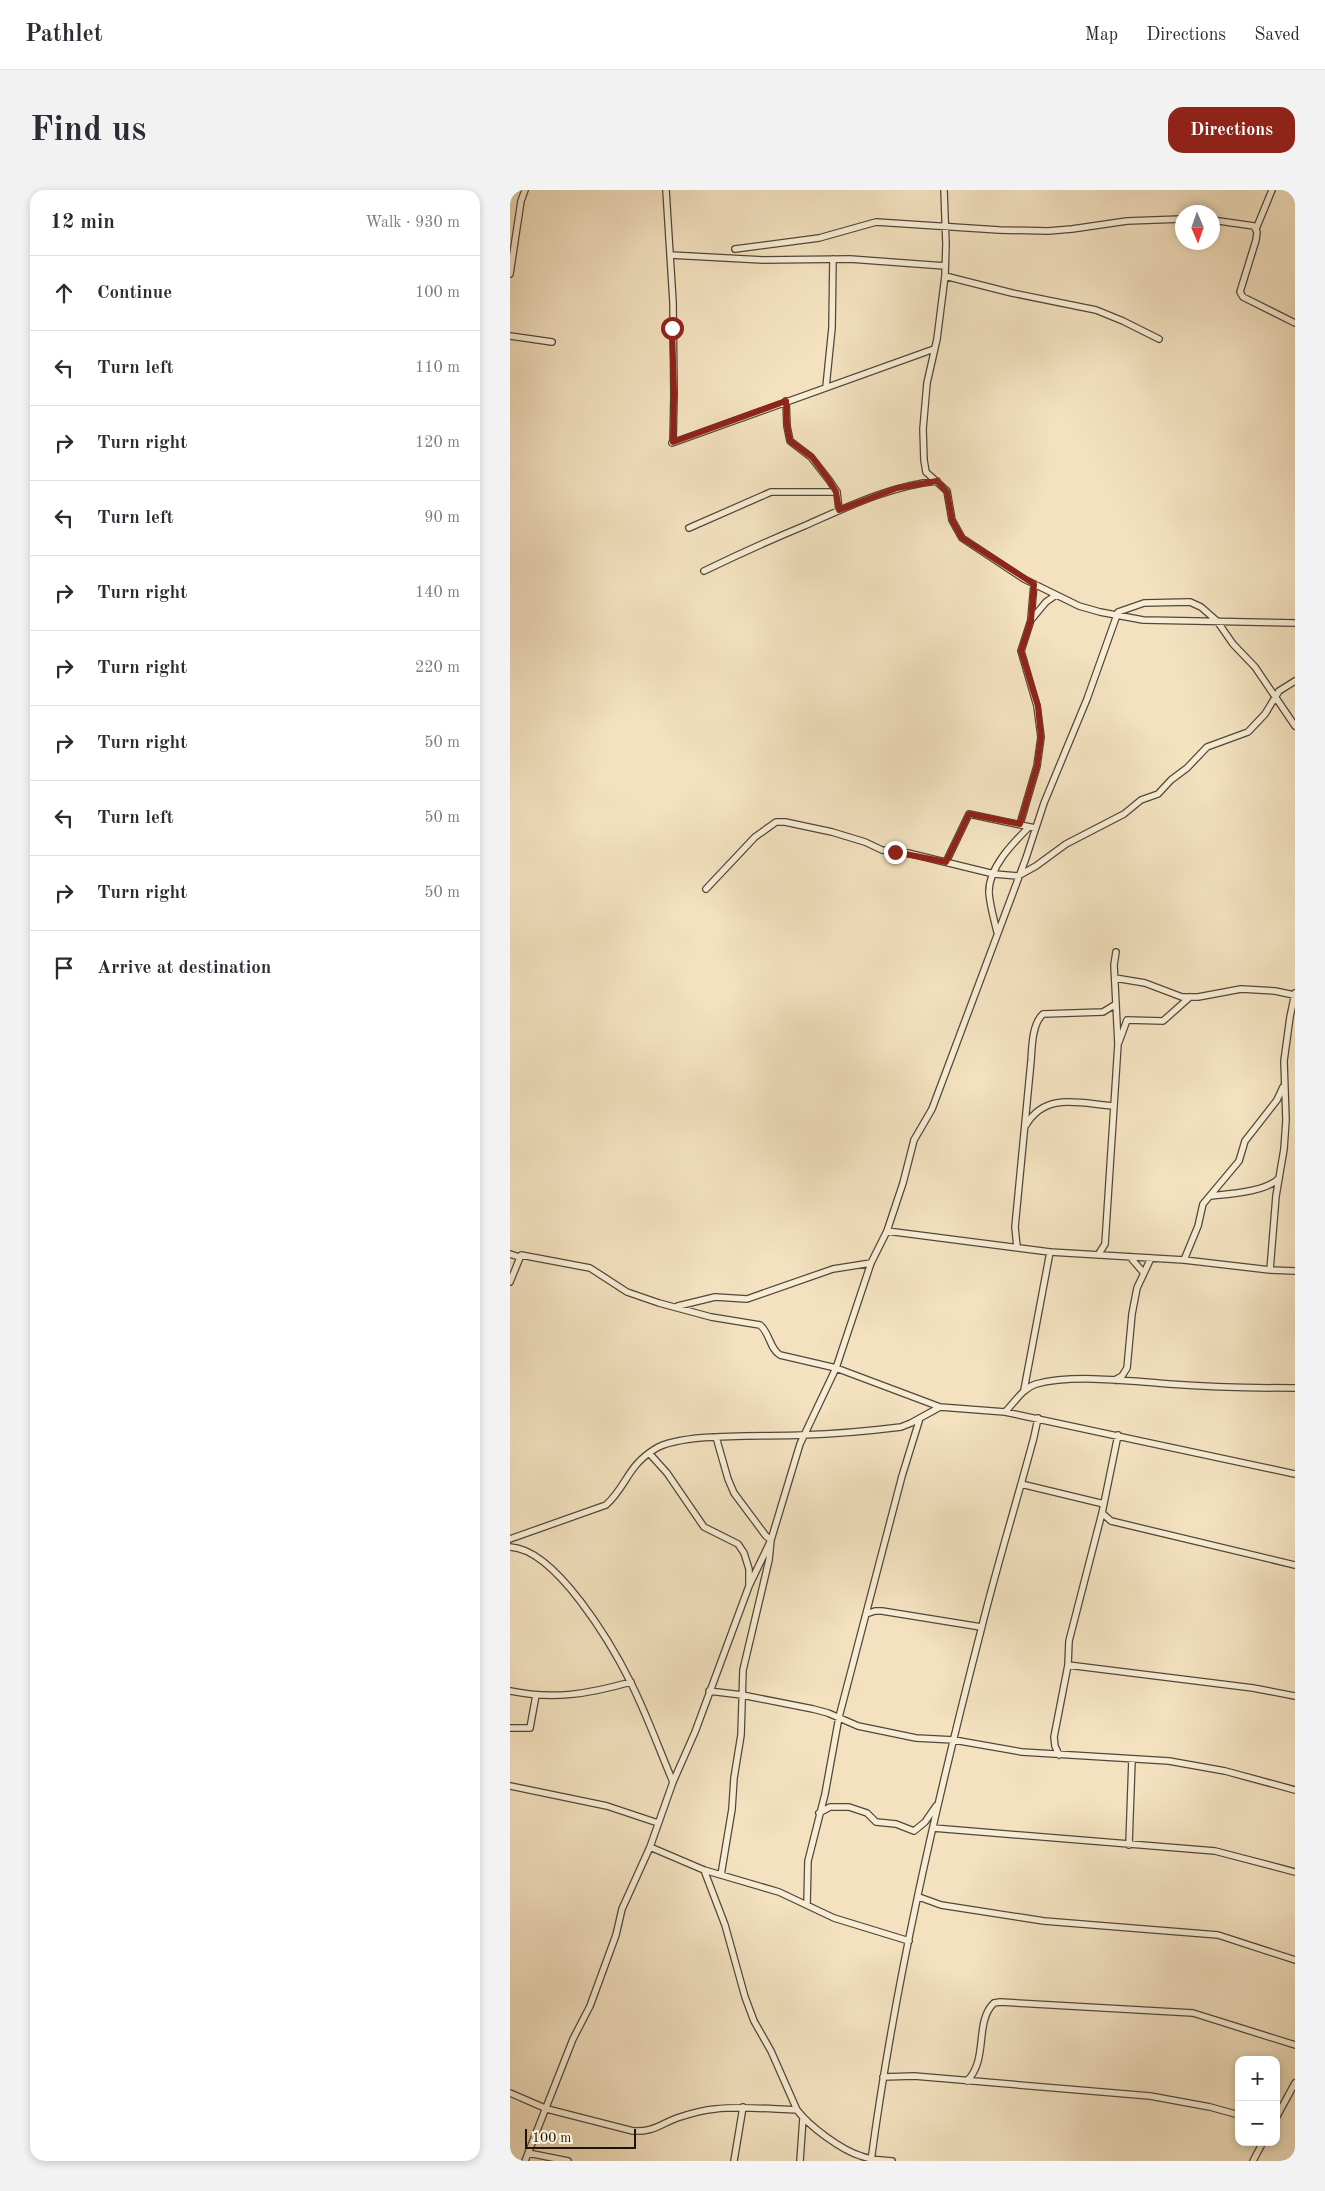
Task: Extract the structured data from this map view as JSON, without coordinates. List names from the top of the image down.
{
  "scale_bar": "100 m",
  "north": "bottom",
  "page": {
    "header": "Pathlet",
    "nav": ["Map", "Directions", "Saved"],
    "buttons": "Directions",
    "title": "Find us",
    "heading": ["12 min", "Walk · 930 m"],
    "list": [
      ["Continue", "100 m"],
      ["Turn left", "110 m"],
      ["Turn right", "120 m"],
      ["Turn left", "90 m"],
      ["Turn right", "140 m"],
      ["Turn right", "220 m"],
      ["Turn right", "50 m"],
      ["Turn left", "50 m"],
      ["Turn right", "50 m"],
      "Arrive at destination"
    ],
    "map_buttons": ["+", "−"],
    "scale": "100 m"
  }
}
